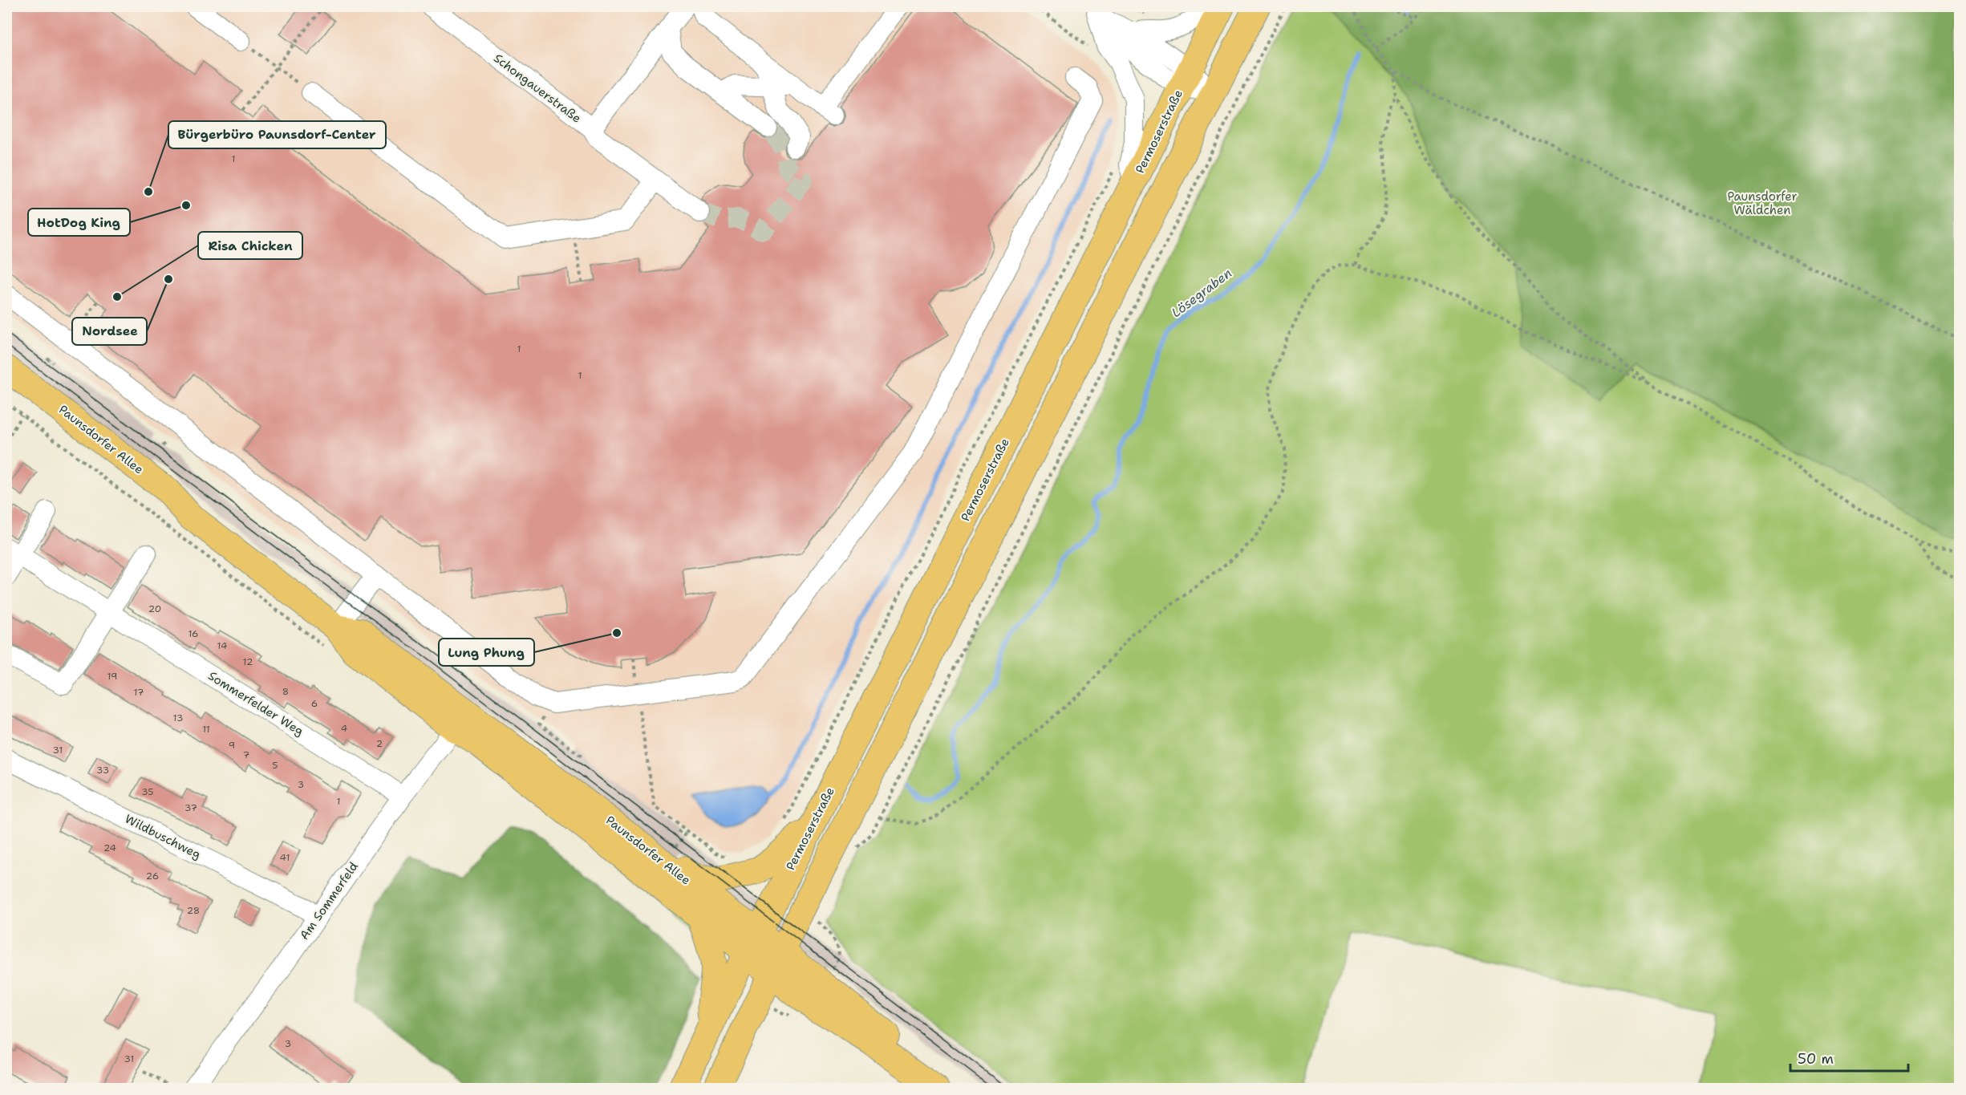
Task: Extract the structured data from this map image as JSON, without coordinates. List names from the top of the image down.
{
  "streets": {
    "main road": ["Permoserstraße", "Paunsdorfer Allee"],
    "street": [
      "Schongauerstraße",
      "Sommerfelder Weg",
      "Wildbuschweg",
      "Am Sommerfeld"
    ]
  },
  "crossings": [
    ["Permoserstraße", "Paunsdorfer Allee"],
    ["Paunsdorfer Allee", "Am Sommerfeld"],
    ["Sommerfelder Weg", "Am Sommerfeld"],
    ["Wildbuschweg", "Am Sommerfeld"]
  ],
  "water": ["Lösegraben"],
  "parks": ["Paunsdorfer Wäldchen"],
  "places": [
    "Bürgerbüro Paunsdorf-Center",
    "HotDog King",
    "Nordsee",
    "Risa Chicken",
    "Lung Phung"
  ],
  "house_numbers": [
    "1",
    "1",
    "1",
    "20",
    "16",
    "14",
    "12",
    "19",
    "8",
    "17",
    "6",
    "13",
    "4",
    "11",
    "2",
    "9",
    "31",
    "7",
    "5",
    "33",
    "3",
    "35",
    "1",
    "37",
    "24",
    "41",
    "26",
    "28",
    "3",
    "31"
  ],
  "scale_bar": "50 m"
}
